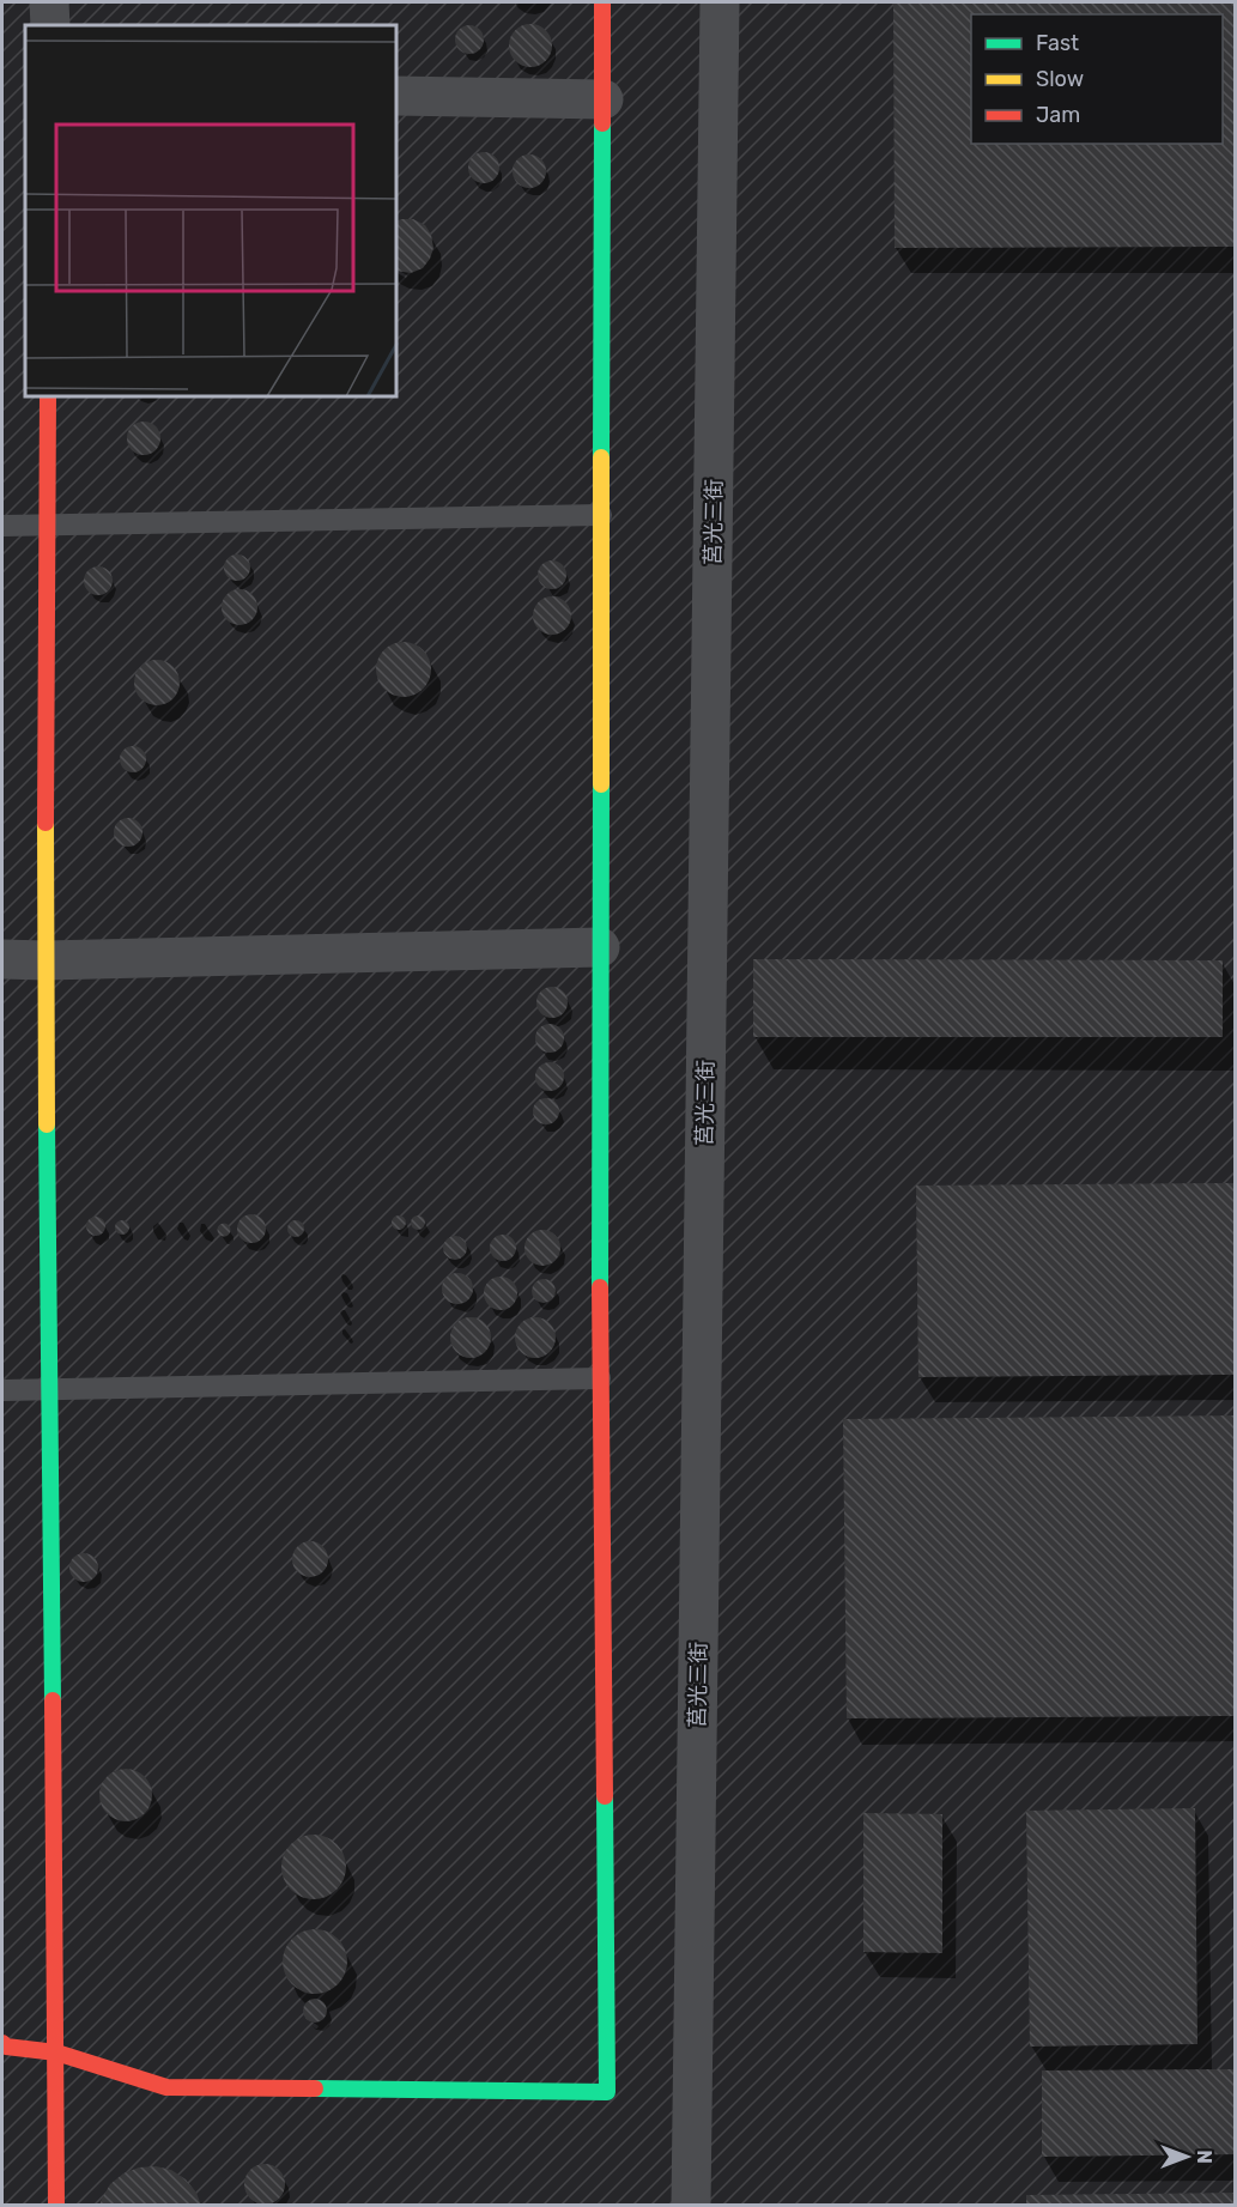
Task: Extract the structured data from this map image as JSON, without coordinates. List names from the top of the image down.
{
  "streets": {
    "street": ["莒光三街"]
  },
  "legend": ["Fast", "Slow", "Jam"],
  "north": "right"
}
